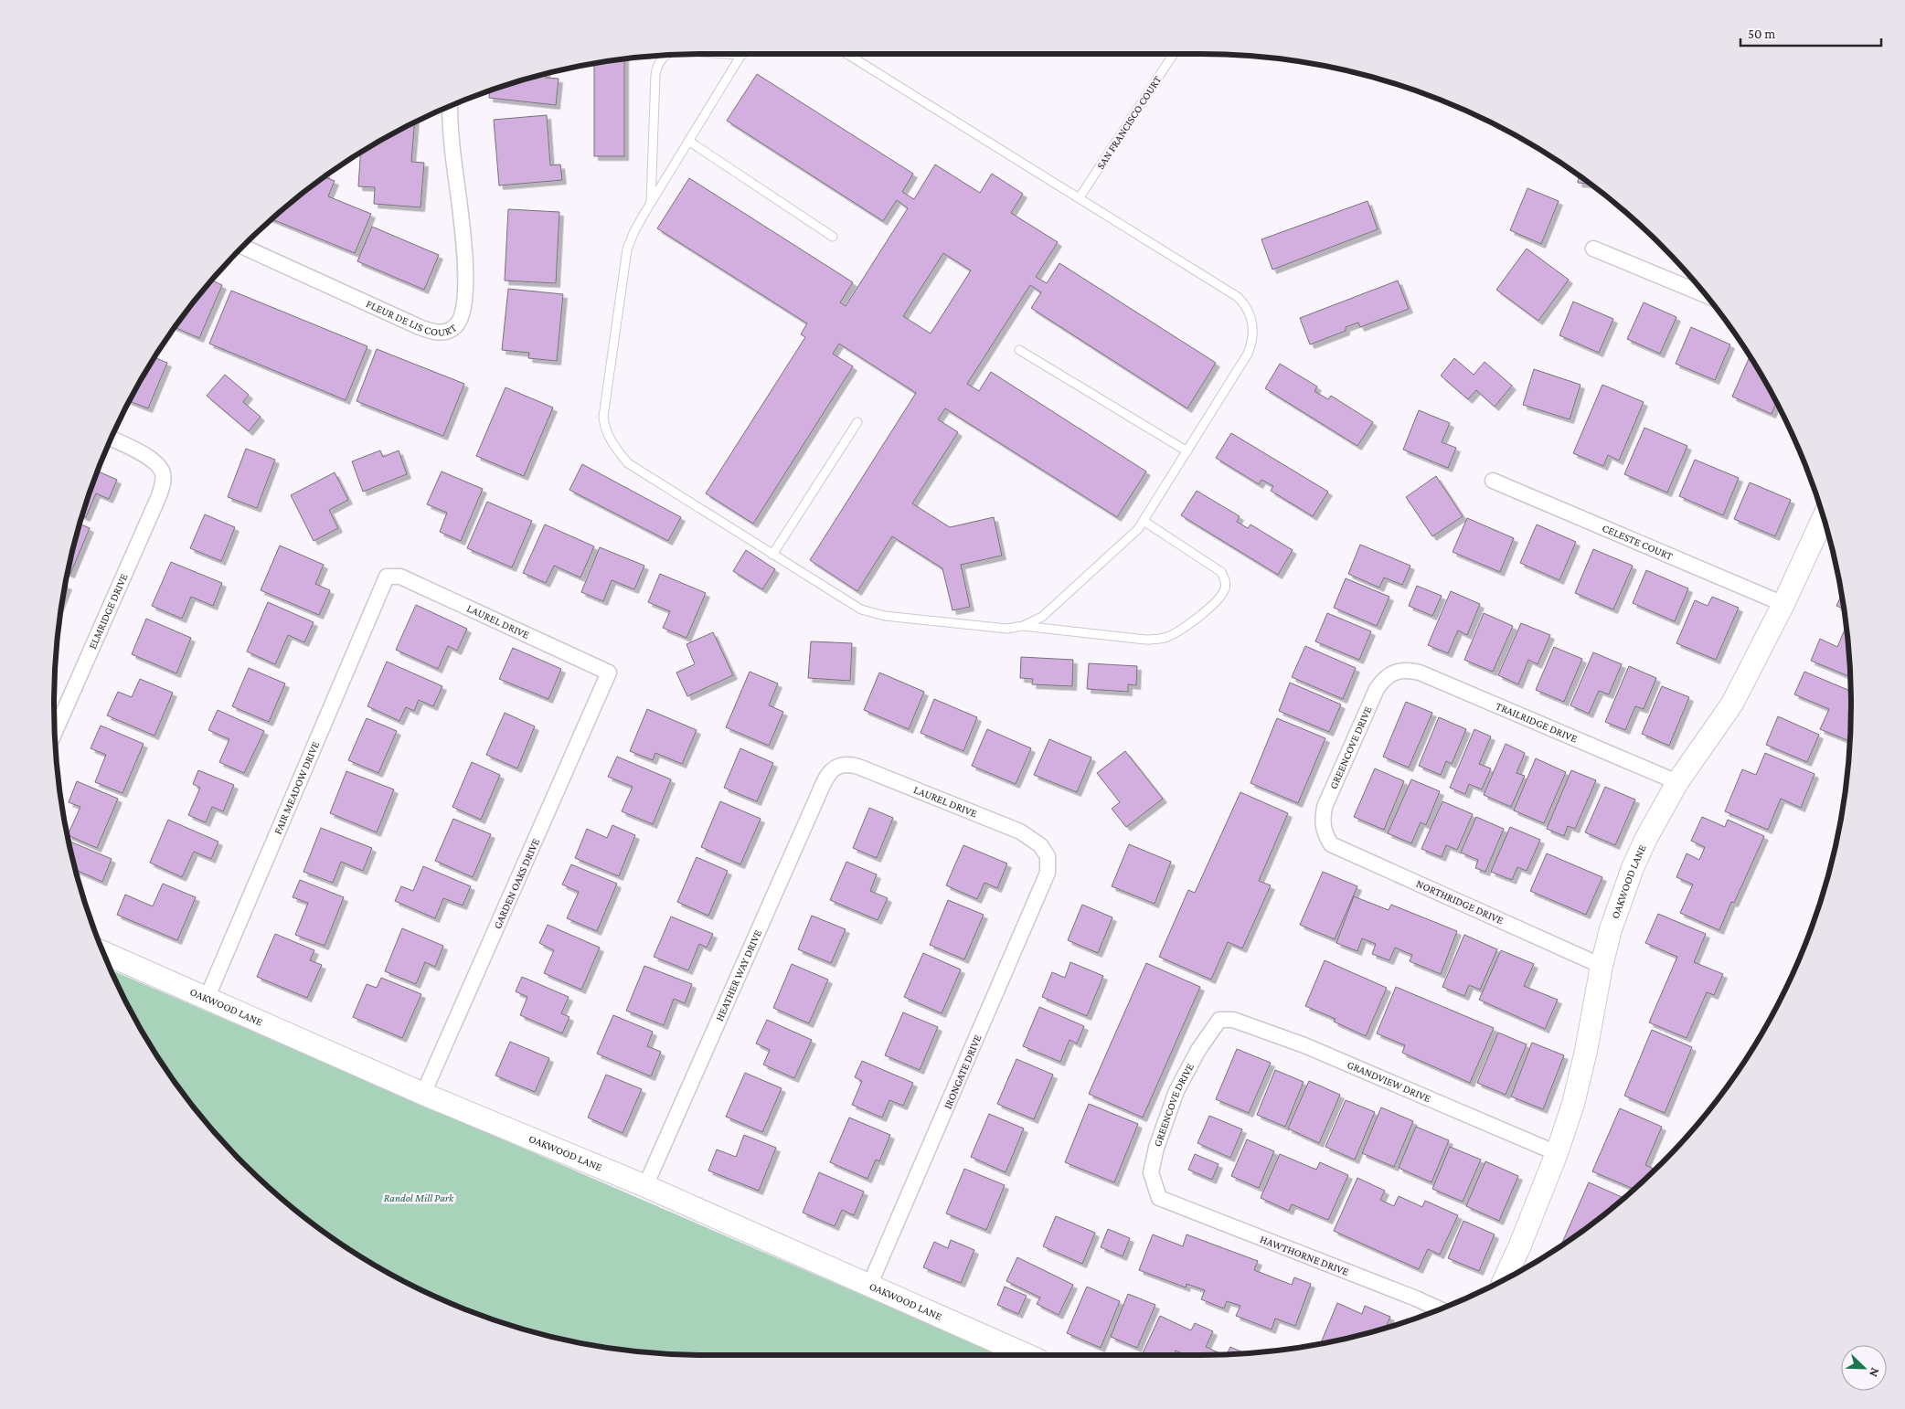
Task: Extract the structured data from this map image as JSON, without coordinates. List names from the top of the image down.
{
  "streets": {
    "street": [
      "FLEUR DE LIS COURT",
      "CELESTE COURT",
      "ELMRIDGE DRIVE",
      "LAUREL DRIVE",
      "TRAILRIDGE DRIVE",
      "GREENCOVE DRIVE",
      "FAIR MEADOW DRIVE",
      "OAKWOOD LANE",
      "GARDEN OAKS DRIVE",
      "NORTHRIDGE DRIVE",
      "HEATHER WAY DRIVE",
      "IRONGATE DRIVE",
      "GRANDVIEW DRIVE",
      "HAWTHORNE DRIVE"
    ],
    "lane": ["SAN FRANCISCO COURT"]
  },
  "crossings": [
    ["CELESTE COURT", "OAKWOOD LANE"],
    ["LAUREL DRIVE", "FAIR MEADOW DRIVE"],
    ["LAUREL DRIVE", "GARDEN OAKS DRIVE"],
    ["LAUREL DRIVE", "HEATHER WAY DRIVE"],
    ["LAUREL DRIVE", "IRONGATE DRIVE"],
    ["TRAILRIDGE DRIVE", "GREENCOVE DRIVE"],
    ["TRAILRIDGE DRIVE", "OAKWOOD LANE"],
    ["GREENCOVE DRIVE", "NORTHRIDGE DRIVE"],
    ["GREENCOVE DRIVE", "GRANDVIEW DRIVE"],
    ["GREENCOVE DRIVE", "HAWTHORNE DRIVE"],
    ["FAIR MEADOW DRIVE", "OAKWOOD LANE"],
    ["OAKWOOD LANE", "GARDEN OAKS DRIVE"],
    ["OAKWOOD LANE", "NORTHRIDGE DRIVE"],
    ["OAKWOOD LANE", "HEATHER WAY DRIVE"],
    ["OAKWOOD LANE", "IRONGATE DRIVE"],
    ["OAKWOOD LANE", "GRANDVIEW DRIVE"]
  ],
  "parks": ["Randol Mill Park"],
  "scale_bar": "50 m",
  "north": "bottom right"
}
